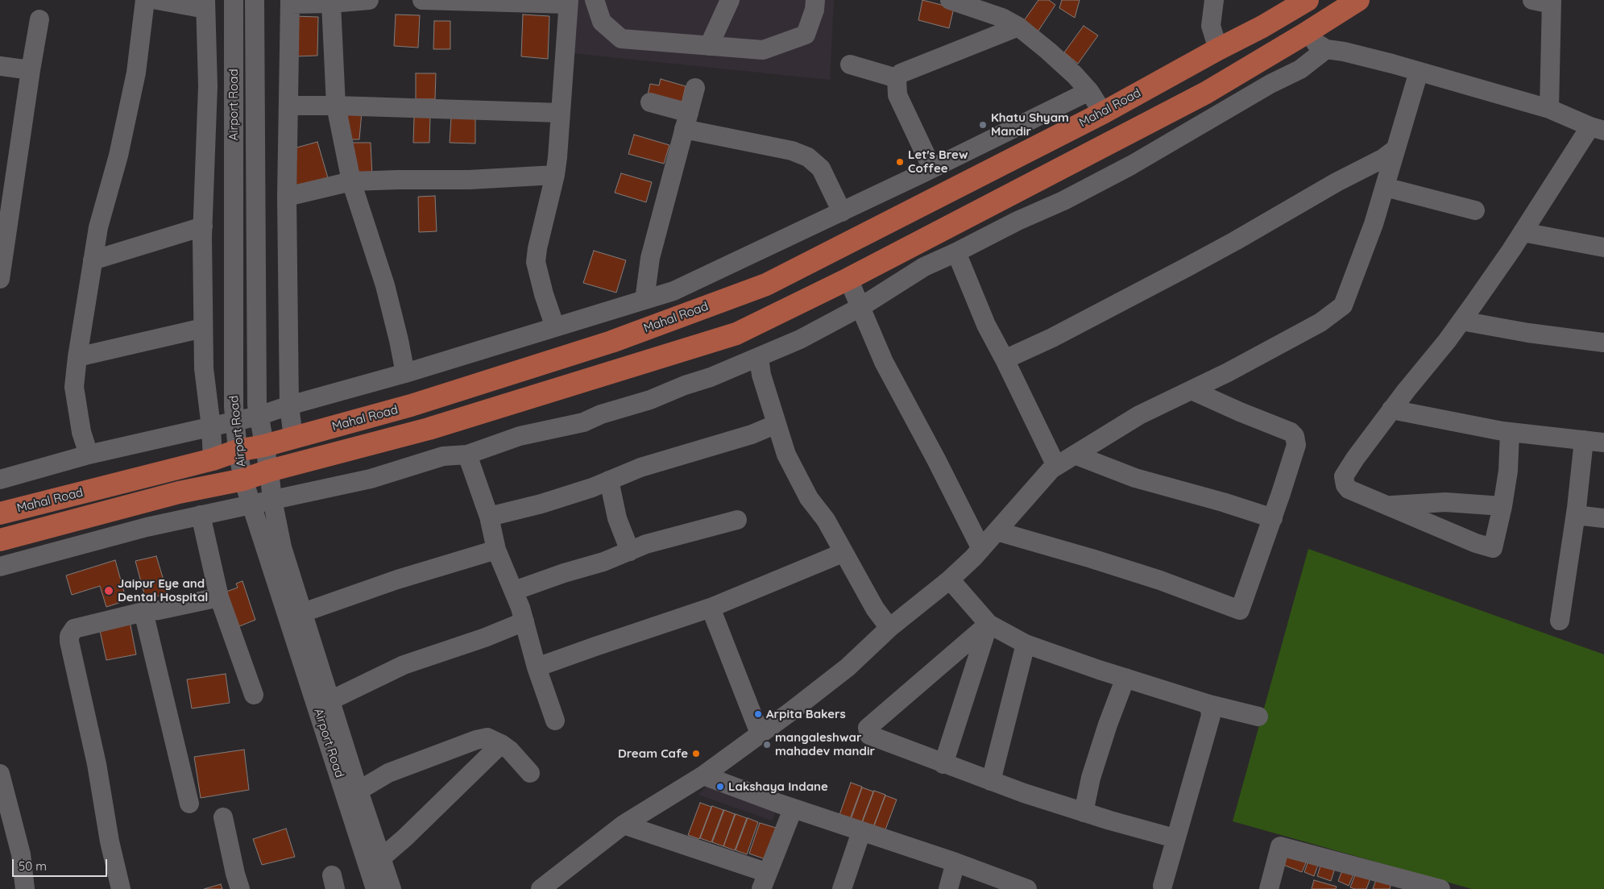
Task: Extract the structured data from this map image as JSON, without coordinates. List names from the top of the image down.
{
  "streets": {
    "main road": ["Mahal Road"],
    "street": ["Airport Road"]
  },
  "crossings": [
    ["Airport Road", "Mahal Road"]
  ],
  "places": [
    "Khatu Shyam Mandir",
    "Let's Brew Coffee",
    "Jaipur Eye and Dental Hospital",
    "Arpita Bakers",
    "mangaleshwar mahadev mandir",
    "Dream Cafe",
    "Lakshaya Indane"
  ],
  "scale_bar": "50 m"
}
